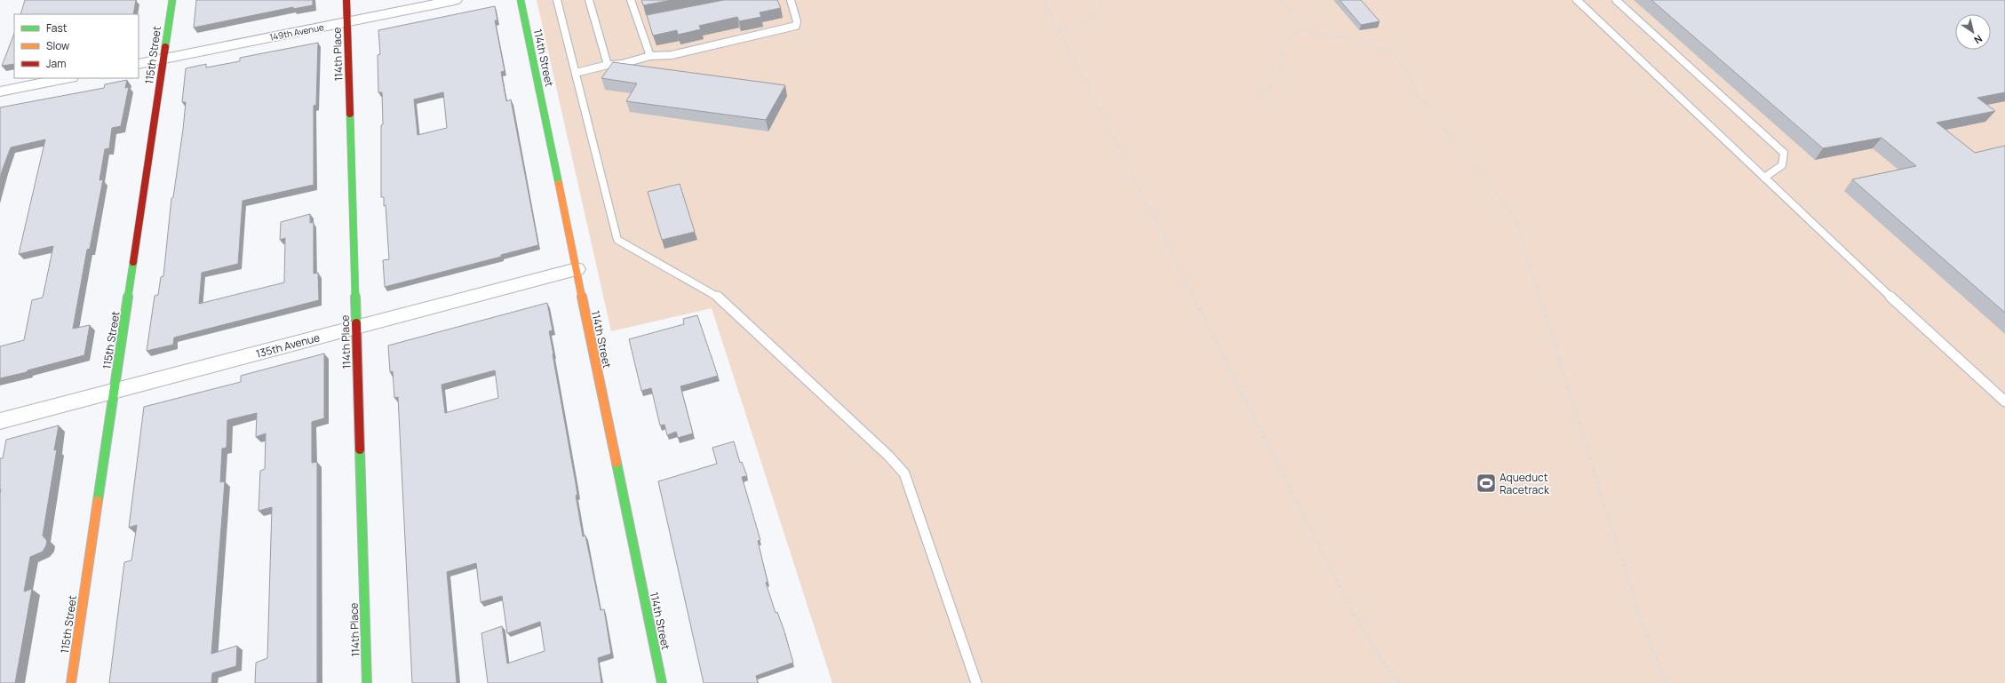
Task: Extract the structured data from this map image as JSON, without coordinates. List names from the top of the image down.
{
  "streets": {
    "street": [
      "149th Avenue",
      "114th Place",
      "115th Street",
      "114th Street",
      "135th Avenue"
    ]
  },
  "crossings": [
    ["149th Avenue", "114th Place"],
    ["149th Avenue", "115th Street"],
    ["114th Place", "135th Avenue"],
    ["115th Street", "135th Avenue"],
    ["114th Street", "135th Avenue"]
  ],
  "places": {
    "sports": ["Aqueduct Racetrack"]
  },
  "legend": ["Fast", "Slow", "Jam"],
  "north": "bottom right"
}
